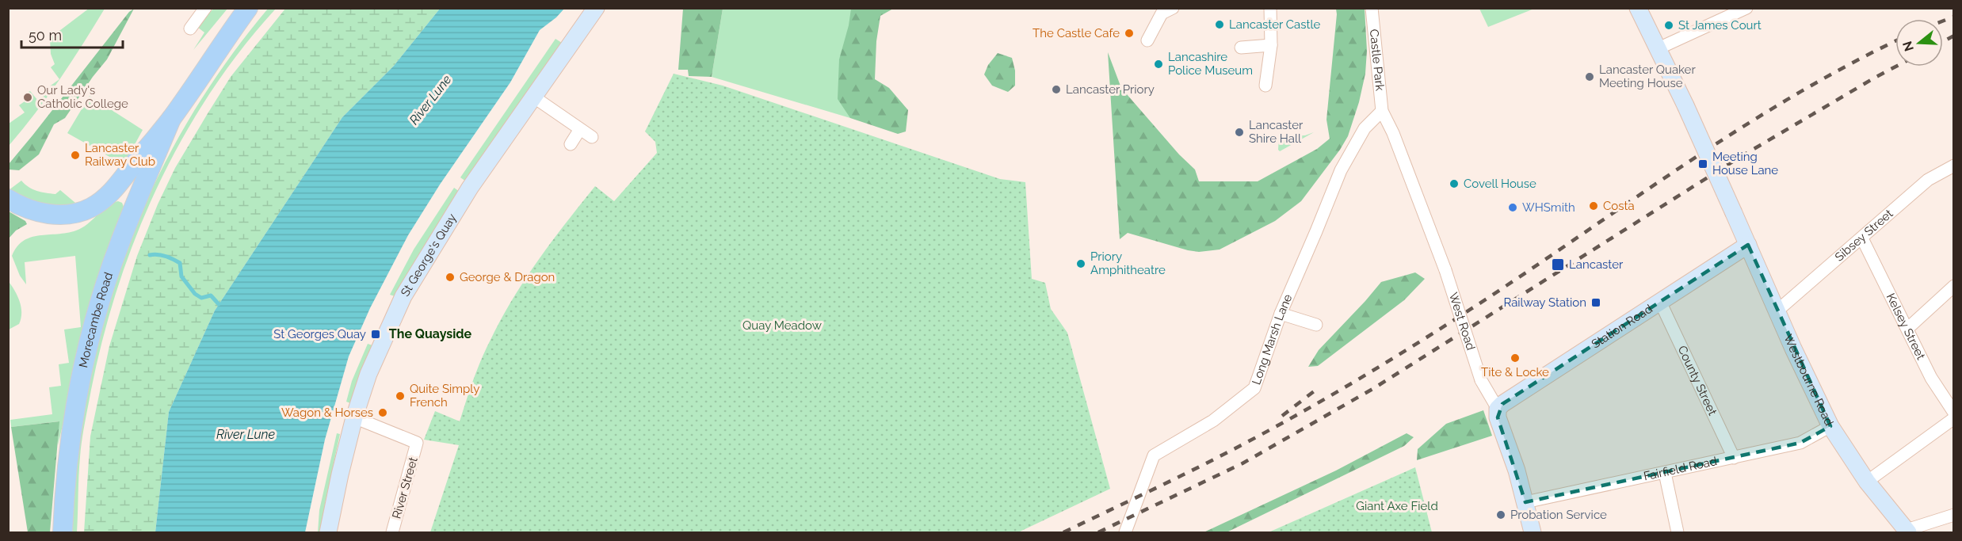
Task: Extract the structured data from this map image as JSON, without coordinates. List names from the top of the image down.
{
  "streets": {
    "main road": ["Morecambe Road"],
    "street": [
      "Castle Park",
      "Sibsey Street",
      "St George's Quay",
      "West Road",
      "Station Road",
      "Kelsey Street",
      "Long Marsh Lane",
      "County Street",
      "Westbourne Road",
      "Fairfield Road",
      "River Street"
    ]
  },
  "crossings": [
    ["Castle Park", "West Road"],
    ["Castle Park", "Long Marsh Lane"],
    ["Sibsey Street", "Kelsey Street"],
    ["Sibsey Street", "Westbourne Road"],
    ["St George's Quay", "River Street"],
    ["West Road", "Station Road"],
    ["West Road", "Long Marsh Lane"],
    ["West Road", "Fairfield Road"],
    ["Station Road", "County Street"],
    ["Station Road", "Westbourne Road"],
    ["County Street", "Fairfield Road"],
    ["Westbourne Road", "Fairfield Road"]
  ],
  "districts": ["The Quayside"],
  "water": ["River Lune"],
  "parks": ["Quay Meadow", "Giant Axe Field"],
  "places": {
    "other": [
      "Lancaster Castle",
      "St James Court",
      "The Castle Cafe",
      "Lancashire Police Museum",
      "Lancaster Quaker Meeting House",
      "Lancaster Priory",
      "Our Lady's Catholic College",
      "Lancaster Shire Hall",
      "Lancaster Railway Club",
      "Covell House",
      "Costa",
      "WHSmith",
      "Priory Amphitheatre",
      "George & Dragon",
      "Tite & Locke",
      "Quite Simply French",
      "Wagon & Horses",
      "Probation Service"
    ],
    "transit": [
      "Meeting House Lane",
      "Lancaster",
      "Railway Station",
      "St Georges Quay"
    ]
  },
  "scale_bar": "50 m",
  "north": "left"
}
